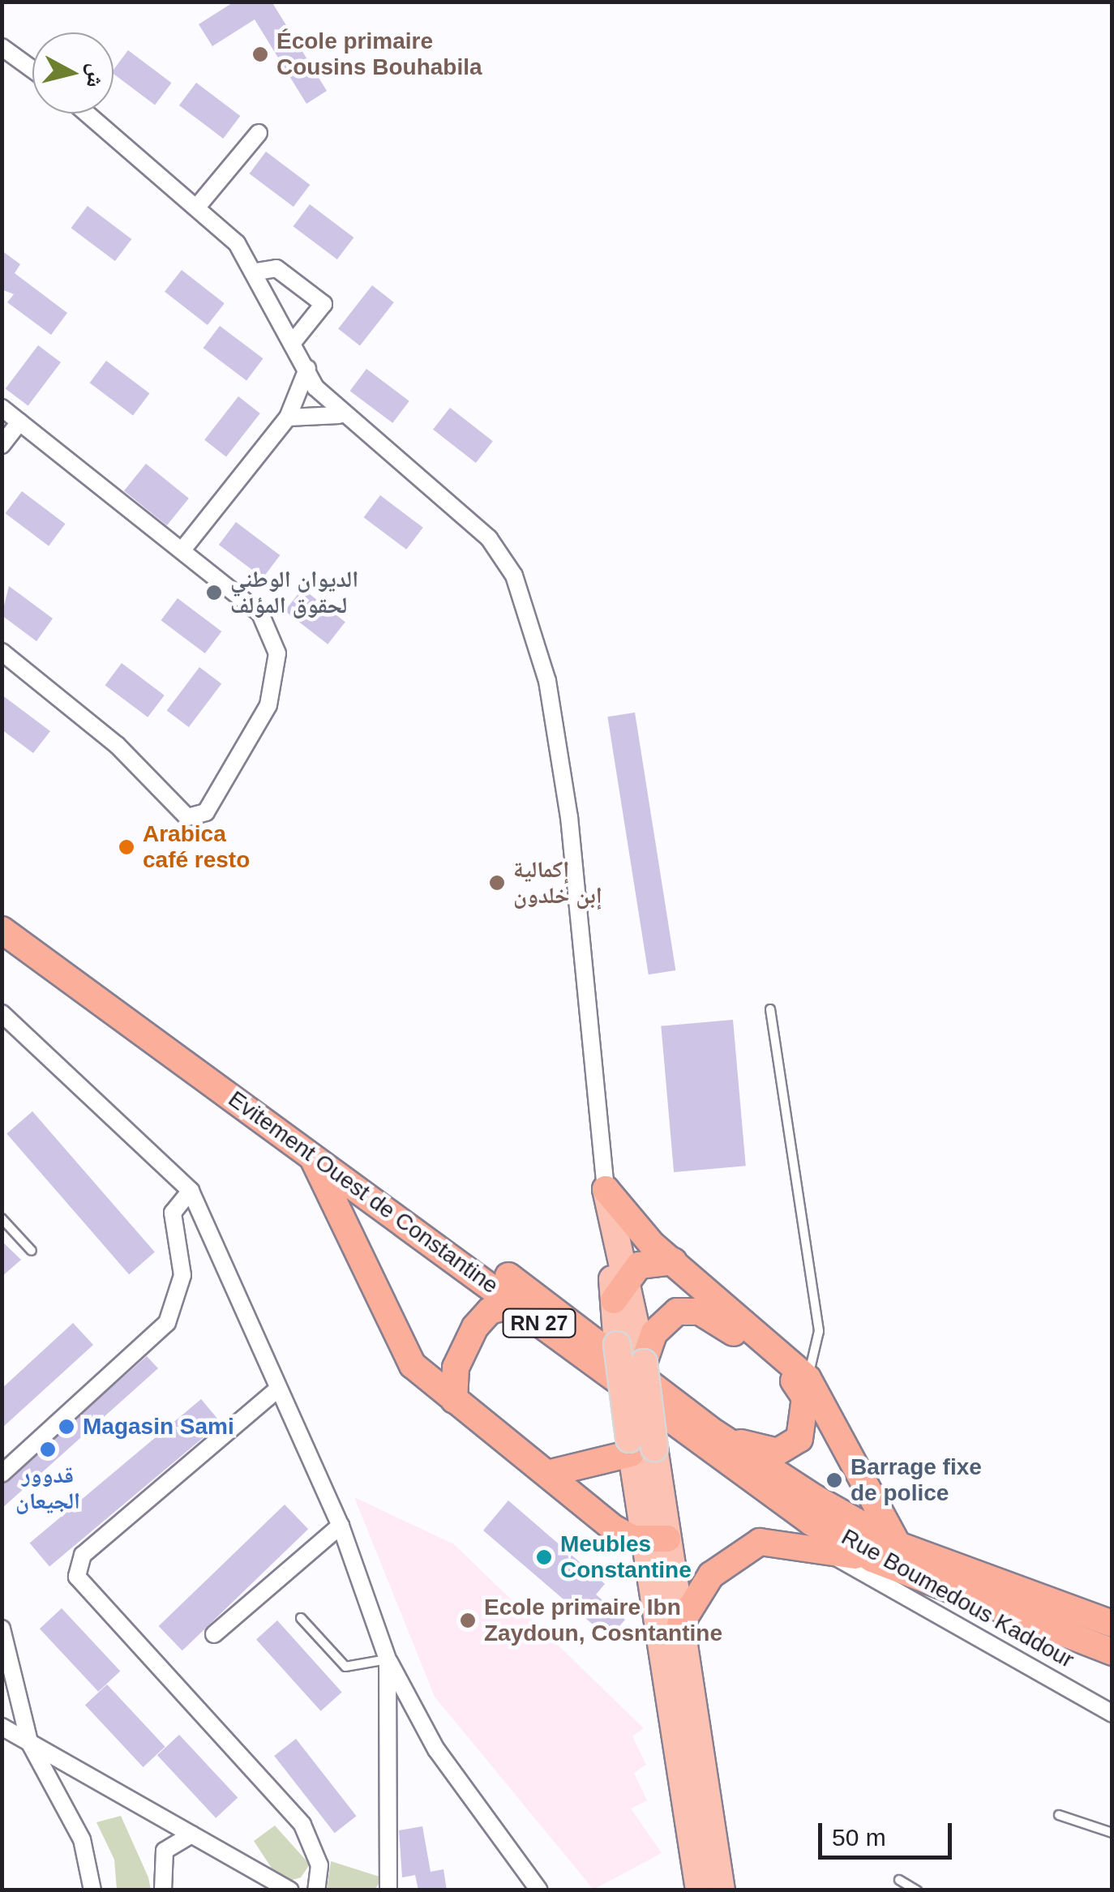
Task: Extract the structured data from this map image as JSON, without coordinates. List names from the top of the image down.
{
  "streets": {
    "highway": ["Evitement Ouest de Constantine", "RN 27"],
    "street": ["Rue Boumedous Kaddour"]
  },
  "places": [
    "École primaire Cousins Bouhabila",
    "الديوان الوطني لحقوق المؤلف",
    "Arabica café resto",
    "إكمالية إبن خلدون",
    "Magasin Sami",
    "قدوور الجيعان",
    "Barrage fixe de police",
    "Meubles Constantine",
    "Ecole primaire Ibn Zaydoun, Cosntantine"
  ],
  "scale_bar": "50 m",
  "north": "right"
}
